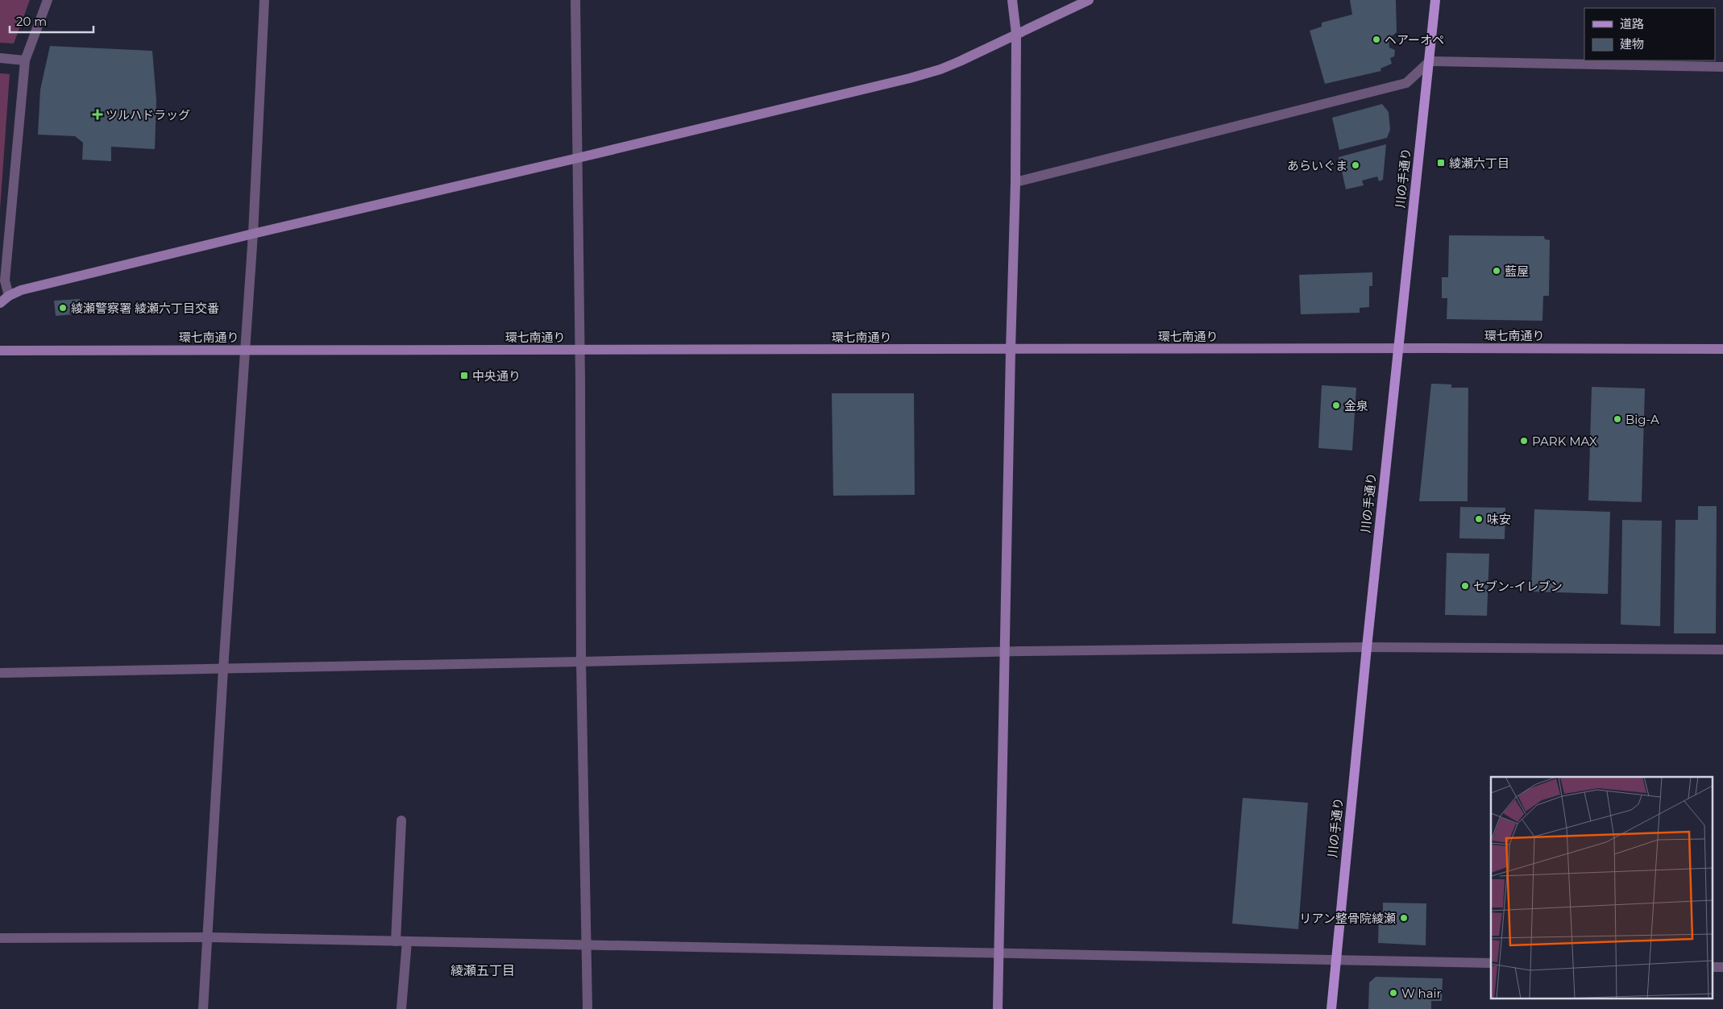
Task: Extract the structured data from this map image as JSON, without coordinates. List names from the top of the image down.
{
  "streets": {
    "main road": ["川の手通り"],
    "street": ["環七南通り"]
  },
  "crossings": [
    ["川の手通り", "環七南通り"]
  ],
  "districts": ["綾瀬五丁目"],
  "places": {
    "other": [
      "ヘアーオペ",
      "あらいぐま",
      "藍屋",
      "綾瀬警察署 綾瀬六丁目交番",
      "金泉",
      "Big-A",
      "PARK MAX",
      "味安",
      "セブン-イレブン",
      "リアン整骨院綾瀬",
      "W hair"
    ],
    "health": ["ツルハドラッグ"],
    "transit": ["綾瀬六丁目", "中央通り"]
  },
  "legend": ["道路", "建物"],
  "scale_bar": "20 m"
}
